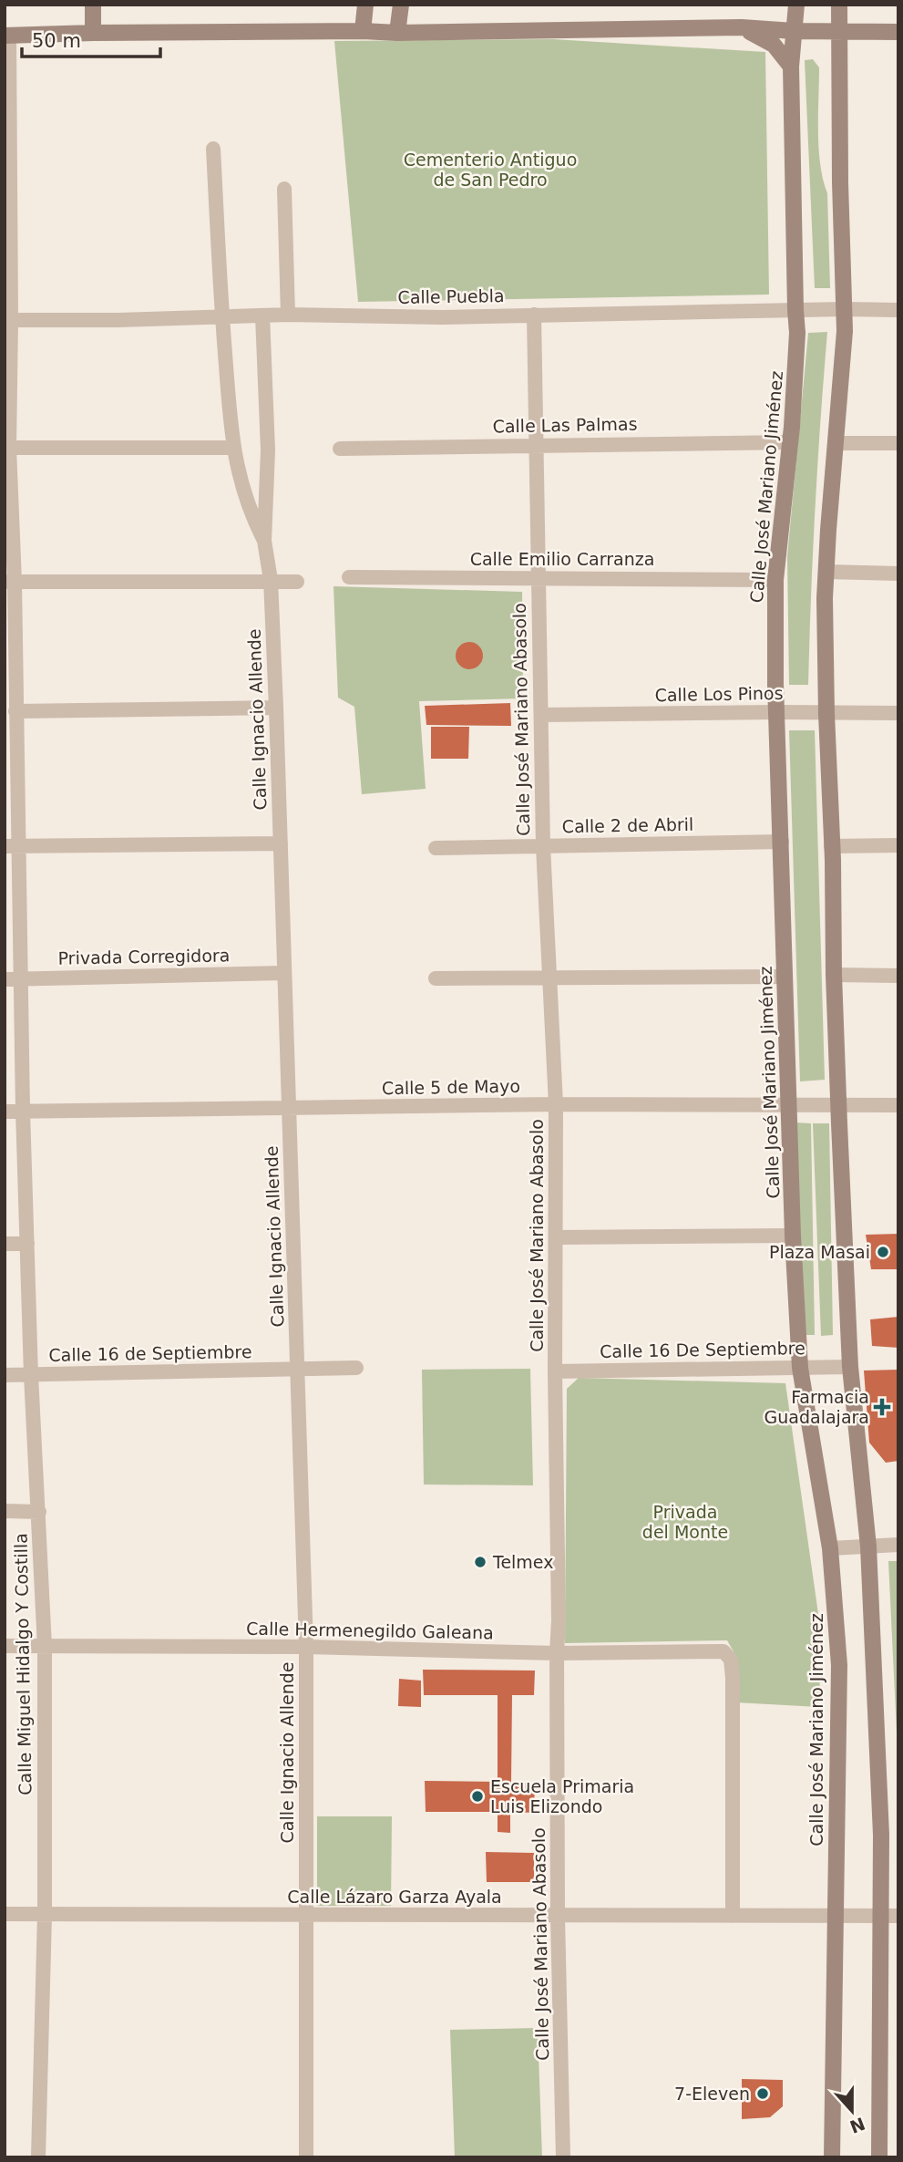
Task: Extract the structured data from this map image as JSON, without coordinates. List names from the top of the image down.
{
  "streets": {
    "street": [
      "Calle Puebla",
      "Calle Las Palmas",
      "Calle José Mariano Jiménez",
      "Calle Emilio Carranza",
      "Calle Los Pinos",
      "Calle Ignacio Allende",
      "Calle José Mariano Abasolo",
      "Calle 2 de Abril",
      "Privada Corregidora",
      "Calle 5 de Mayo",
      "Calle 16 De Septiembre",
      "Calle 16 de Septiembre",
      "Calle Hermenegildo Galeana",
      "Calle Miguel Hidalgo Y Costilla",
      "Calle Lázaro Garza Ayala"
    ]
  },
  "crossings": [
    ["Calle Puebla", "Calle José Mariano Jiménez"],
    ["Calle Puebla", "Calle Ignacio Allende"],
    ["Calle Puebla", "Calle José Mariano Abasolo"],
    ["Calle Puebla", "Calle Miguel Hidalgo Y Costilla"],
    ["Calle Las Palmas", "Calle José Mariano Jiménez"],
    ["Calle Las Palmas", "Calle José Mariano Abasolo"],
    ["Calle José Mariano Jiménez", "Calle Emilio Carranza"],
    ["Calle José Mariano Jiménez", "Calle Los Pinos"],
    ["Calle José Mariano Jiménez", "Calle 2 de Abril"],
    ["Calle José Mariano Jiménez", "Calle 5 de Mayo"],
    ["Calle José Mariano Jiménez", "Calle 16 De Septiembre"],
    ["Calle José Mariano Jiménez", "Calle Lázaro Garza Ayala"],
    ["Calle Emilio Carranza", "Calle José Mariano Abasolo"],
    ["Calle Los Pinos", "Calle José Mariano Abasolo"],
    ["Calle Ignacio Allende", "Privada Corregidora"],
    ["Calle Ignacio Allende", "Calle 5 de Mayo"],
    ["Calle Ignacio Allende", "Calle 16 de Septiembre"],
    ["Calle Ignacio Allende", "Calle Hermenegildo Galeana"],
    ["Calle Ignacio Allende", "Calle Lázaro Garza Ayala"],
    ["Calle José Mariano Abasolo", "Calle 2 de Abril"],
    ["Calle José Mariano Abasolo", "Calle 5 de Mayo"],
    ["Calle José Mariano Abasolo", "Calle 16 De Septiembre"],
    ["Calle José Mariano Abasolo", "Calle Hermenegildo Galeana"],
    ["Calle José Mariano Abasolo", "Calle Lázaro Garza Ayala"],
    ["Privada Corregidora", "Calle Miguel Hidalgo Y Costilla"],
    ["Calle 5 de Mayo", "Calle Miguel Hidalgo Y Costilla"],
    ["Calle 16 de Septiembre", "Calle Miguel Hidalgo Y Costilla"],
    ["Calle Hermenegildo Galeana", "Calle Miguel Hidalgo Y Costilla"],
    ["Calle Hermenegildo Galeana", "Calle Lázaro Garza Ayala"],
    ["Calle Miguel Hidalgo Y Costilla", "Calle Lázaro Garza Ayala"]
  ],
  "parks": ["Cementerio Antiguo de San Pedro", "Privada del Monte"],
  "places": {
    "other": [
      "Plaza Masai",
      "Telmex",
      "Escuela Primaria Luis Elizondo",
      "7-Eleven"
    ],
    "health": ["Farmacia Guadalajara"]
  },
  "scale_bar": "50 m",
  "north": "bottom"
}
